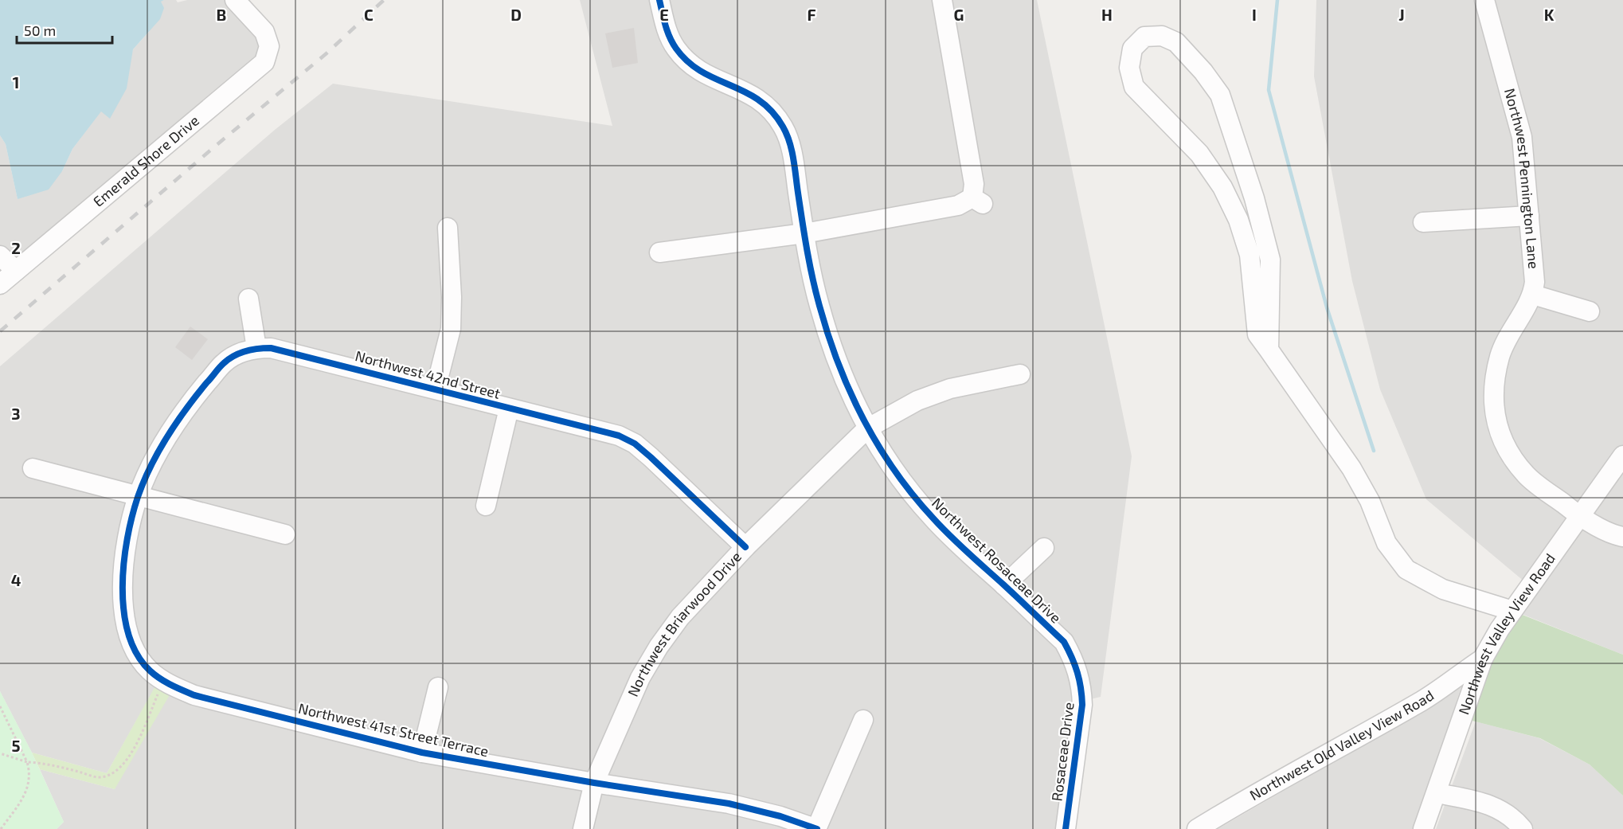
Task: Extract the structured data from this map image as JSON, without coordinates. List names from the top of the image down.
{
  "streets": {
    "street": [
      "Emerald Shore Drive",
      "Northwest Pennington Lane",
      "Northwest 42nd Street",
      "Northwest Rosaceae Drive",
      "Northwest Briarwood Drive",
      "Northwest Valley View Road",
      "Northwest 41st Street Terrace",
      "Northwest Old Valley View Road",
      "Rosaceae Drive"
    ]
  },
  "crossings": [
    ["Northwest Pennington Lane", "Northwest Valley View Road"],
    ["Northwest 42nd Street", "Northwest Briarwood Drive"],
    ["Northwest 42nd Street", "Northwest 41st Street Terrace"],
    ["Northwest Rosaceae Drive", "Northwest Briarwood Drive"],
    ["Northwest Rosaceae Drive", "Rosaceae Drive"],
    ["Northwest Briarwood Drive", "Northwest 41st Street Terrace"],
    ["Northwest Valley View Road", "Northwest Old Valley View Road"]
  ],
  "scale_bar": "50 m",
  "grid": {
    "columns": [
      "B",
      "C",
      "D",
      "E",
      "F",
      "G",
      "H",
      "I",
      "J",
      "K"
    ],
    "rows": [
      "1",
      "2",
      "3",
      "4",
      "5"
    ]
  }
}
